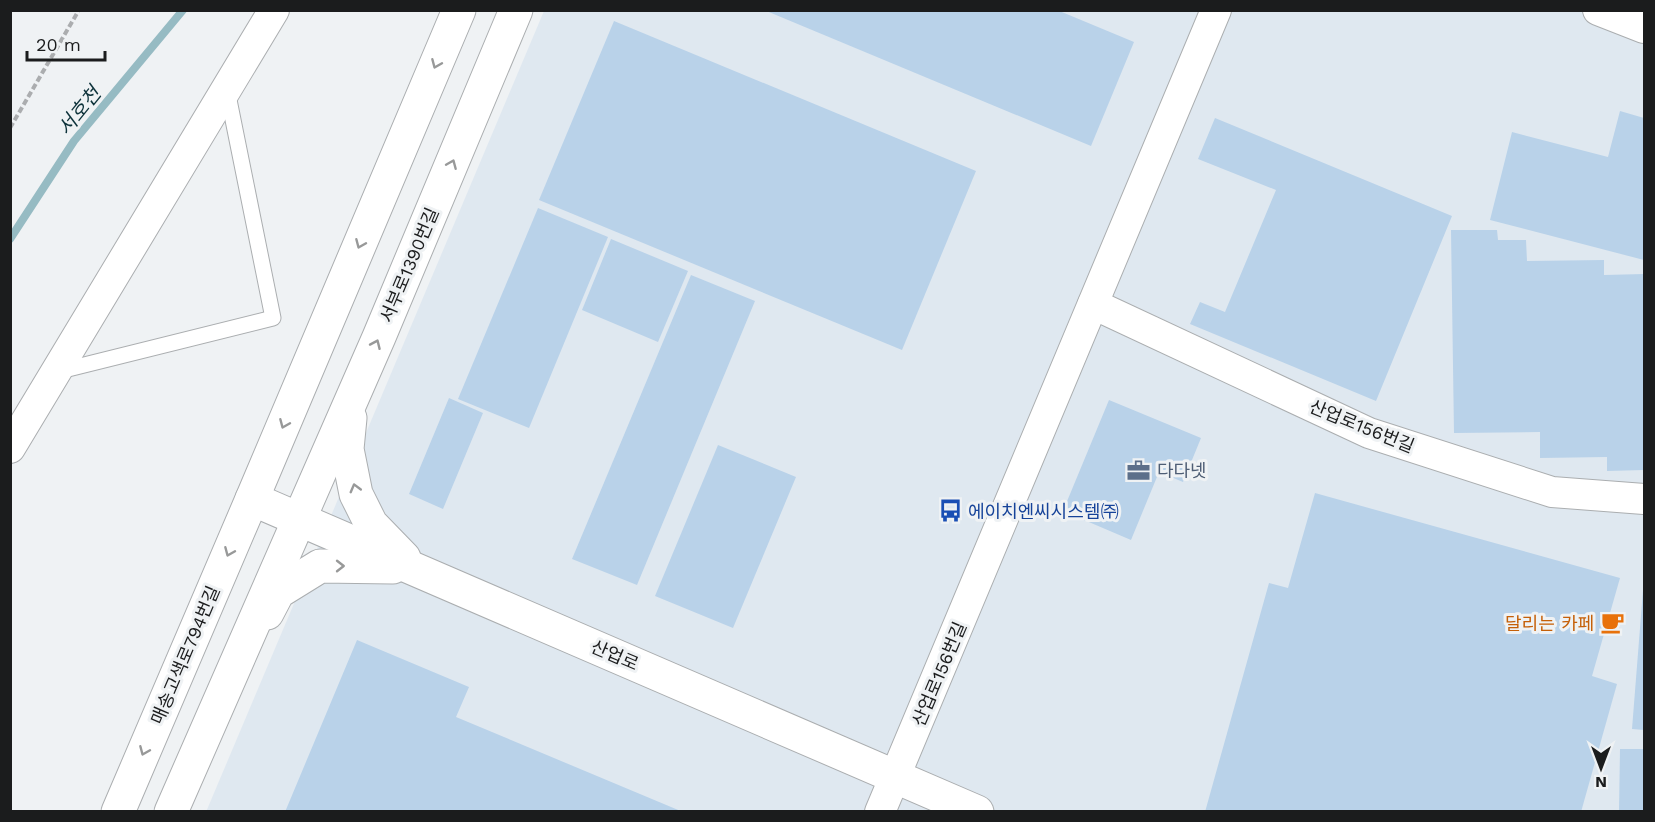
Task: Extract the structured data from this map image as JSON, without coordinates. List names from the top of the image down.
{
  "streets": {
    "street": [
      "서부로1390번길",
      "산업로156번길",
      "매송고색로794번길",
      "산업로"
    ]
  },
  "crossings": [
    ["서부로1390번길", "산업로"],
    ["산업로156번길", "산업로"],
    ["매송고색로794번길", "산업로"]
  ],
  "water": ["서호천"],
  "places": {
    "office": ["다다넷"],
    "bus stop": ["에이치엔씨시스템㈜"],
    "cafe": ["달리는 카페"]
  },
  "scale_bar": "20 m",
  "north": "bottom"
}
